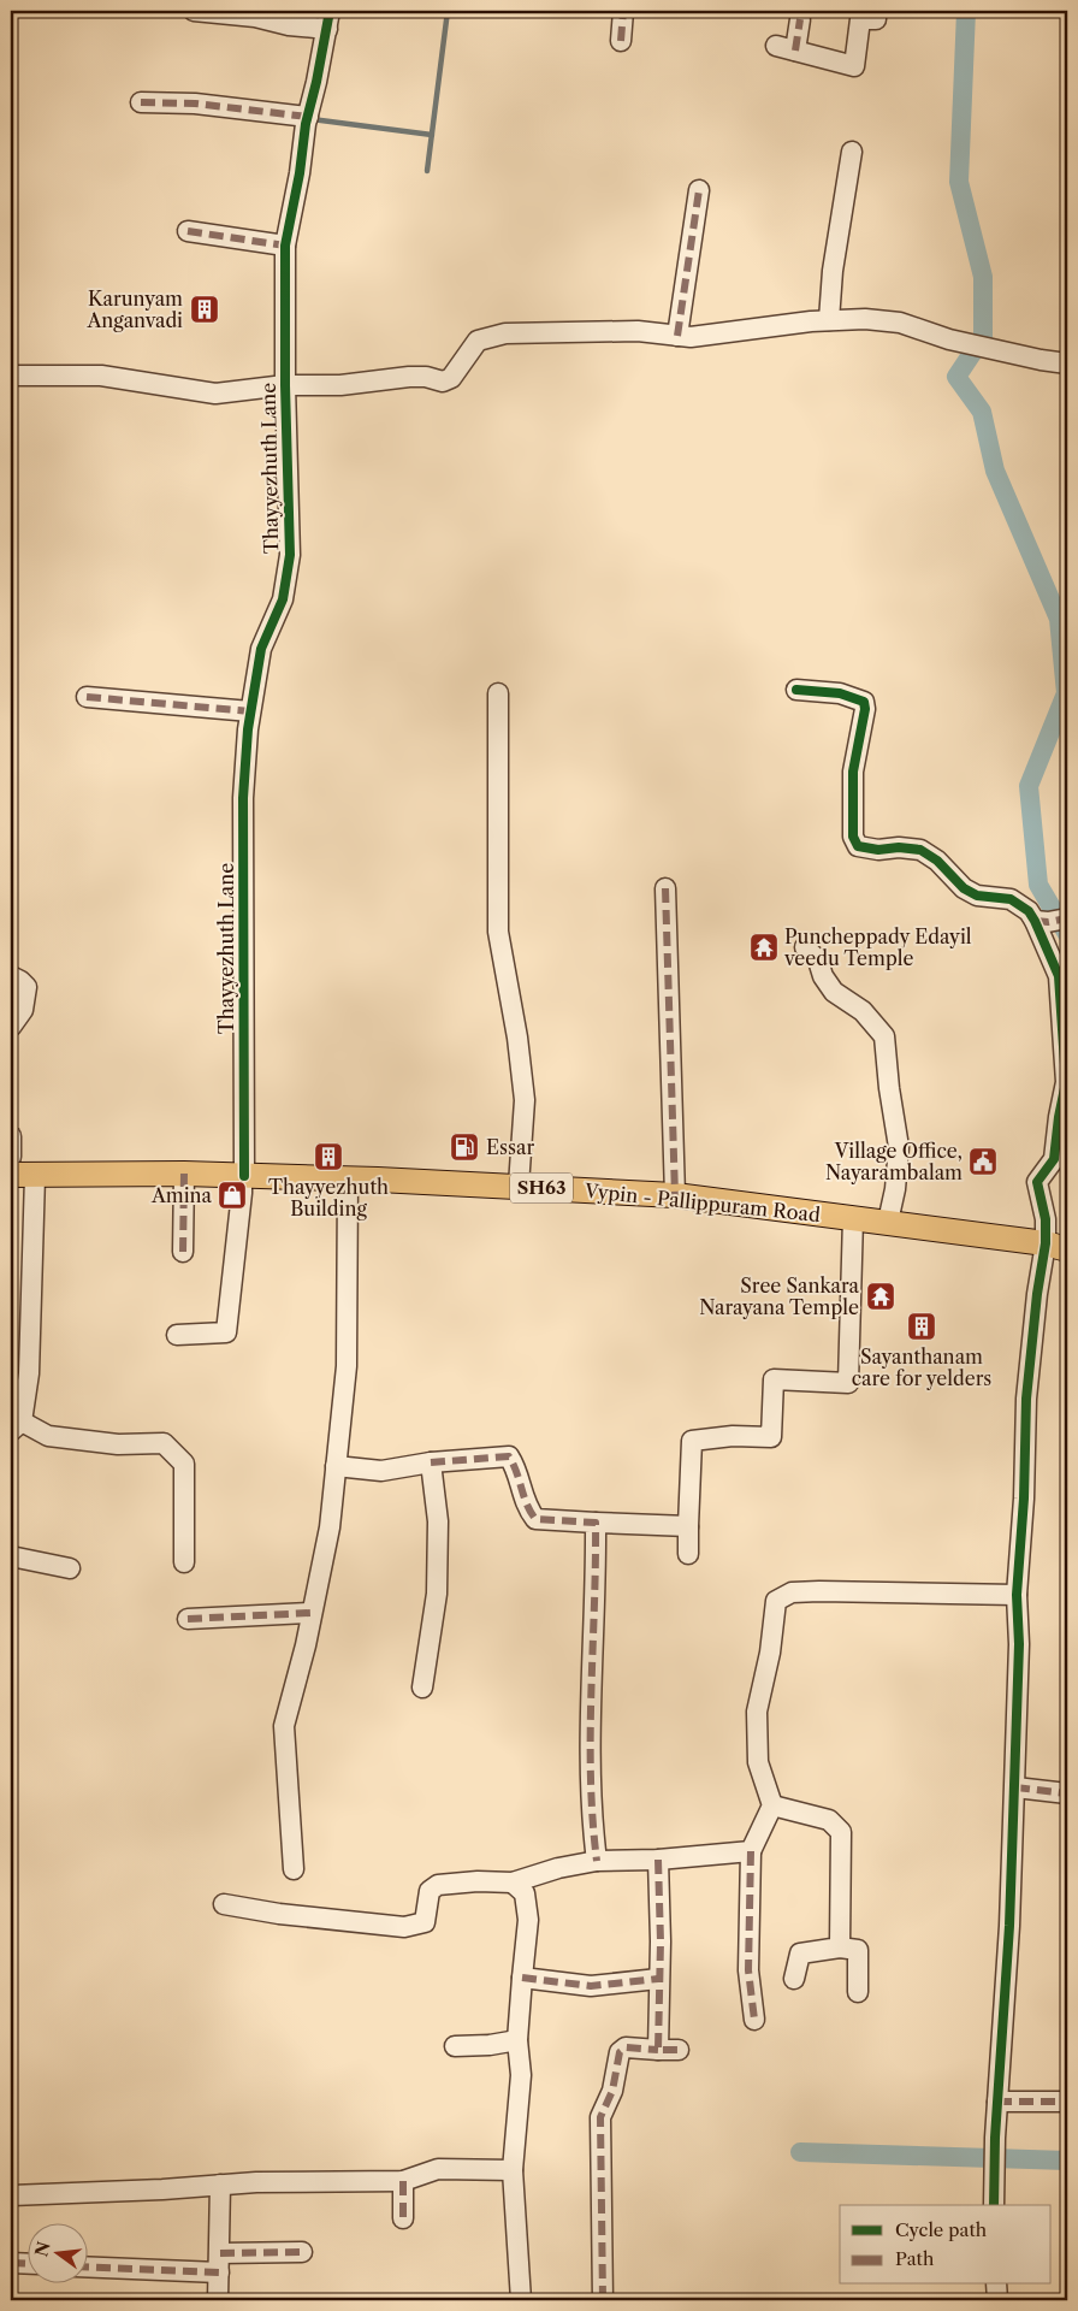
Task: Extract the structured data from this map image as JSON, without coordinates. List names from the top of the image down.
{
  "streets": {
    "main road": ["SH63", "Vypin - Pallippuram Road"],
    "street": ["Thayyezhuth Lane"]
  },
  "crossings": [
    ["Thayyezhuth Lane", "Vypin - Pallippuram Road"]
  ],
  "places": {
    "building": ["Karunyam Anganvadi", "Thayyezhuth Building", "Sayanthanam care for yelders"],
    "temple": ["Puncheppady Edayil veedu Temple", "Sree Sankara Narayana Temple"],
    "fuel station": ["Essar"],
    "public building": ["Village Office, Nayarambalam"],
    "shop": ["Amina"]
  },
  "legend": ["Cycle path", "Path"],
  "north": "left"
}
